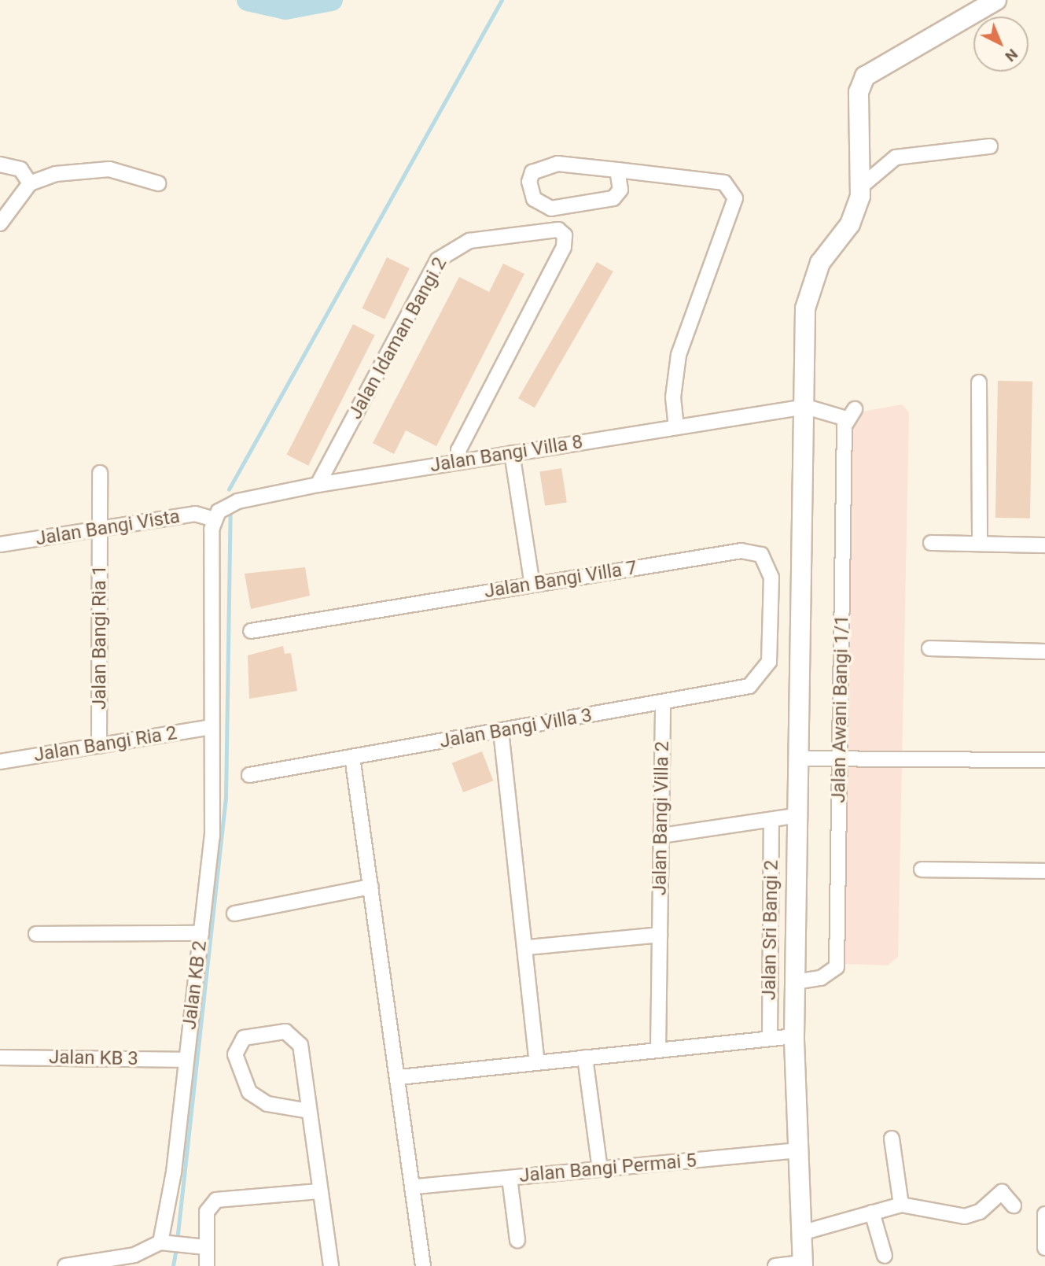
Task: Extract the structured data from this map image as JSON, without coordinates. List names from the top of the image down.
{
  "streets": {
    "street": [
      "Jalan Idaman Bangi 2",
      "Jalan Bangi Villa 8",
      "Jalan Bangi Vista",
      "Jalan Bangi Villa 7",
      "Jalan Bangi Ria 1",
      "Jalan Awani Bangi 1/1",
      "Jalan Bangi Villa 3",
      "Jalan Bangi Ria 2",
      "Jalan Bangi Villa 2",
      "Jalan Sri Bangi 2",
      "Jalan KB 2",
      "Jalan KB 3",
      "Jalan Bangi Permai 5"
    ]
  },
  "crossings": [
    ["Jalan Idaman Bangi 2", "Jalan Bangi Villa 8"],
    ["Jalan Bangi Villa 8", "Jalan Bangi Vista"],
    ["Jalan Bangi Villa 8", "Jalan Awani Bangi 1/1"],
    ["Jalan Bangi Villa 8", "Jalan KB 2"],
    ["Jalan Bangi Vista", "Jalan Bangi Ria 1"],
    ["Jalan Bangi Vista", "Jalan KB 2"],
    ["Jalan Bangi Villa 7", "Jalan Bangi Villa 3"],
    ["Jalan Bangi Ria 1", "Jalan Bangi Ria 2"],
    ["Jalan Bangi Villa 3", "Jalan Bangi Villa 2"],
    ["Jalan Bangi Ria 2", "Jalan KB 2"],
    ["Jalan KB 2", "Jalan KB 3"]
  ],
  "north": "bottom right"
}
